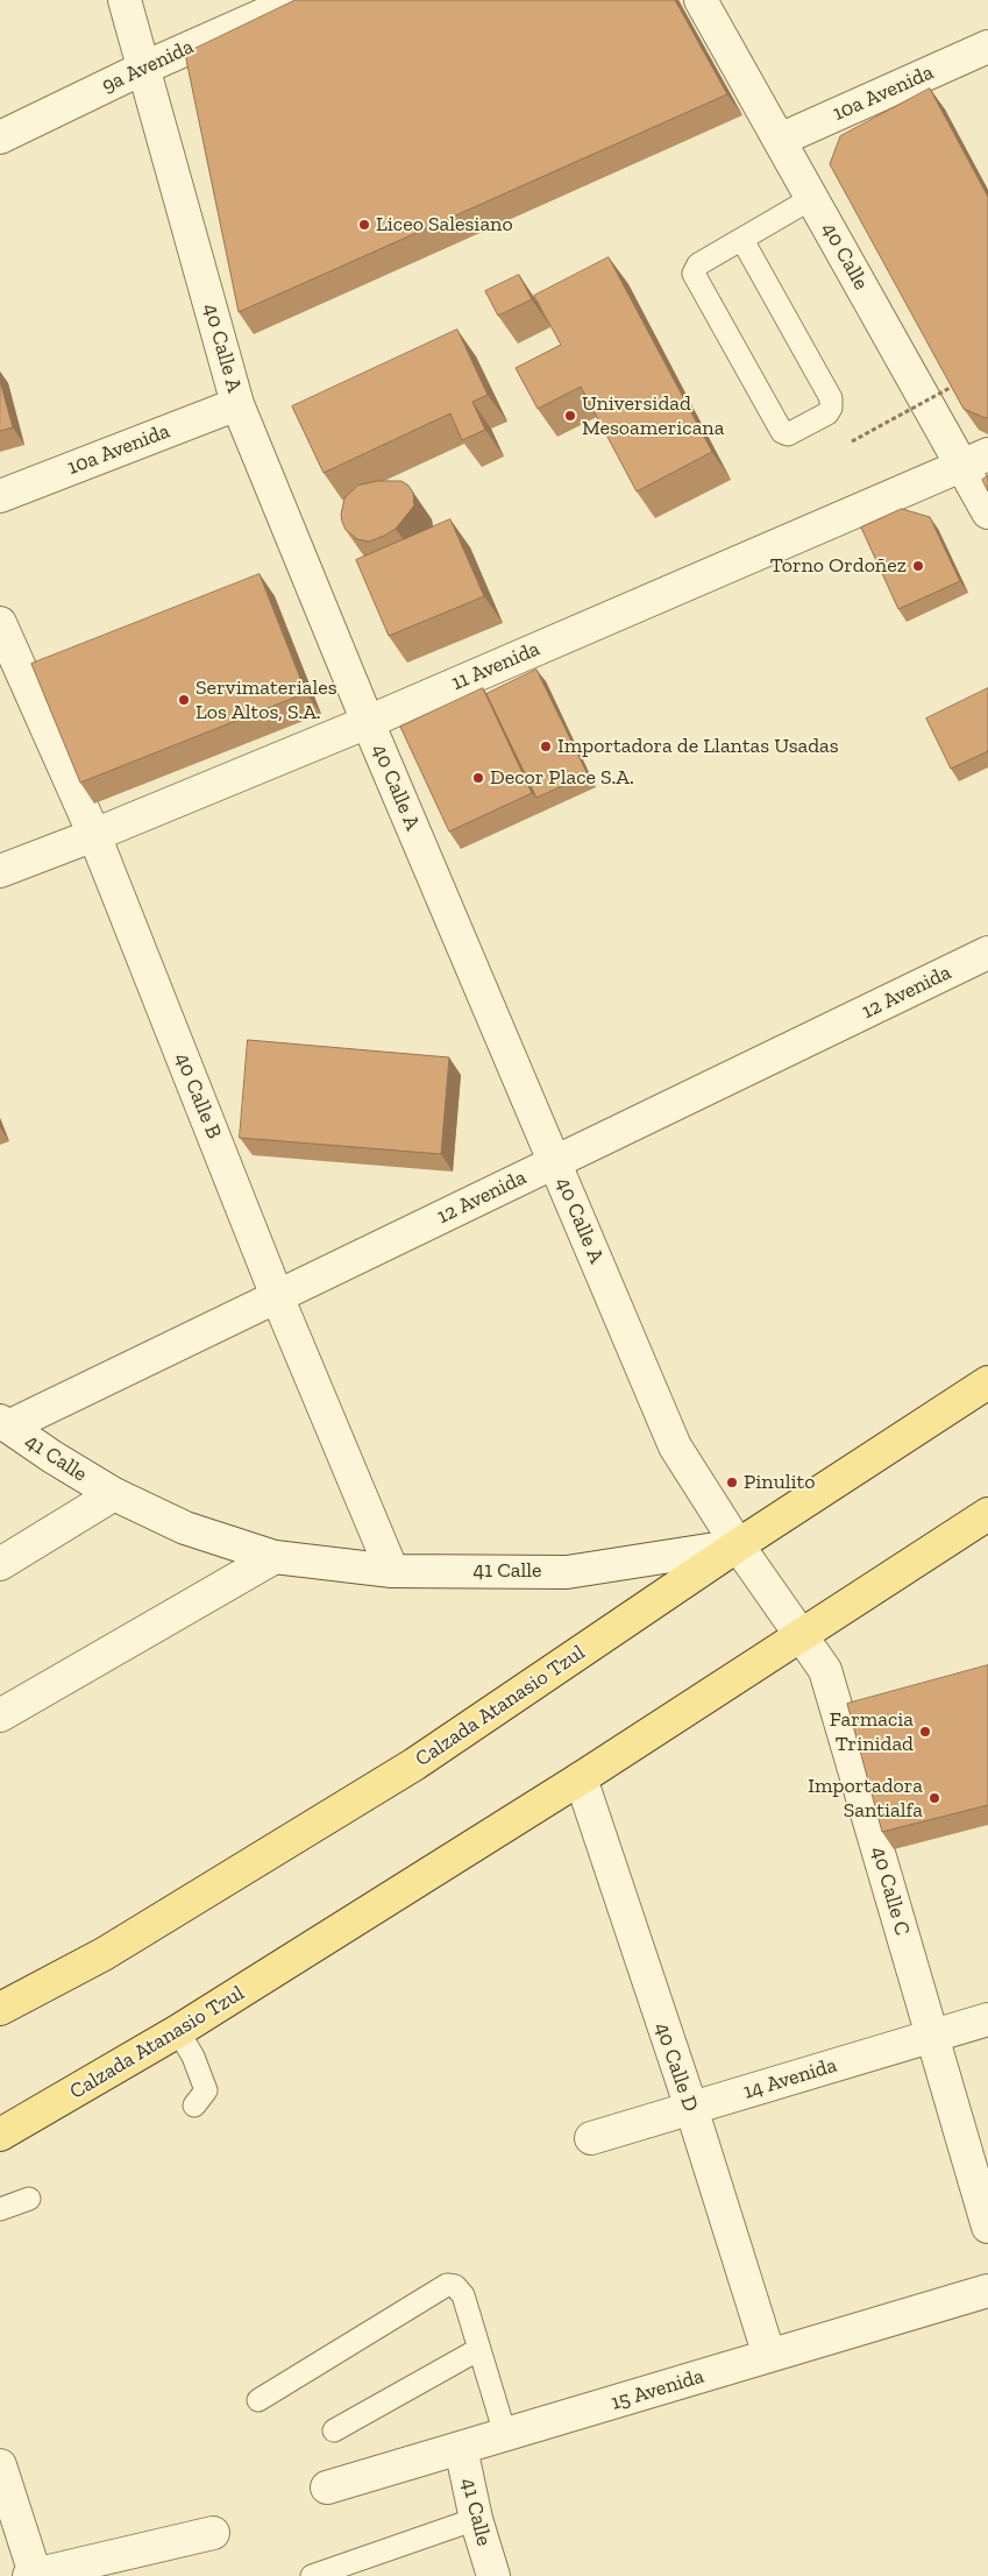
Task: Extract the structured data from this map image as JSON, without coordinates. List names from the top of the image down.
{
  "streets": {
    "main road": ["Calzada Atanasio Tzul"],
    "street": [
      "9a Avenida",
      "10a Avenida",
      "40 Calle",
      "40 Calle A",
      "11 Avenida",
      "12 Avenida",
      "40 Calle B",
      "41 Calle",
      "40 Calle C",
      "40 Calle D",
      "14 Avenida",
      "15 Avenida"
    ]
  },
  "crossings": [
    ["9a Avenida", "40 Calle A"],
    ["10a Avenida", "40 Calle"],
    ["10a Avenida", "40 Calle A"],
    ["40 Calle", "11 Avenida"],
    ["40 Calle A", "11 Avenida"],
    ["40 Calle A", "12 Avenida"],
    ["40 Calle A", "41 Calle"],
    ["40 Calle A", "Calzada Atanasio Tzul"],
    ["40 Calle A", "40 Calle C"],
    ["11 Avenida", "40 Calle B"],
    ["12 Avenida", "40 Calle B"],
    ["12 Avenida", "41 Calle"],
    ["40 Calle B", "41 Calle"],
    ["41 Calle", "Calzada Atanasio Tzul"],
    ["41 Calle", "40 Calle C"],
    ["41 Calle", "15 Avenida"],
    ["Calzada Atanasio Tzul", "40 Calle C"],
    ["Calzada Atanasio Tzul", "40 Calle D"],
    ["40 Calle C", "14 Avenida"],
    ["40 Calle D", "14 Avenida"],
    ["40 Calle D", "15 Avenida"]
  ],
  "places": [
    "Liceo Salesiano",
    "Universidad Mesoamericana",
    "Torno Ordoñez",
    "Servimateriales Los Altos, S.A.",
    "Importadora de Llantas Usadas",
    "Decor Place S.A.",
    "Pinulito",
    "Farmacia Trinidad",
    "Importadora Santialfa"
  ]
}
